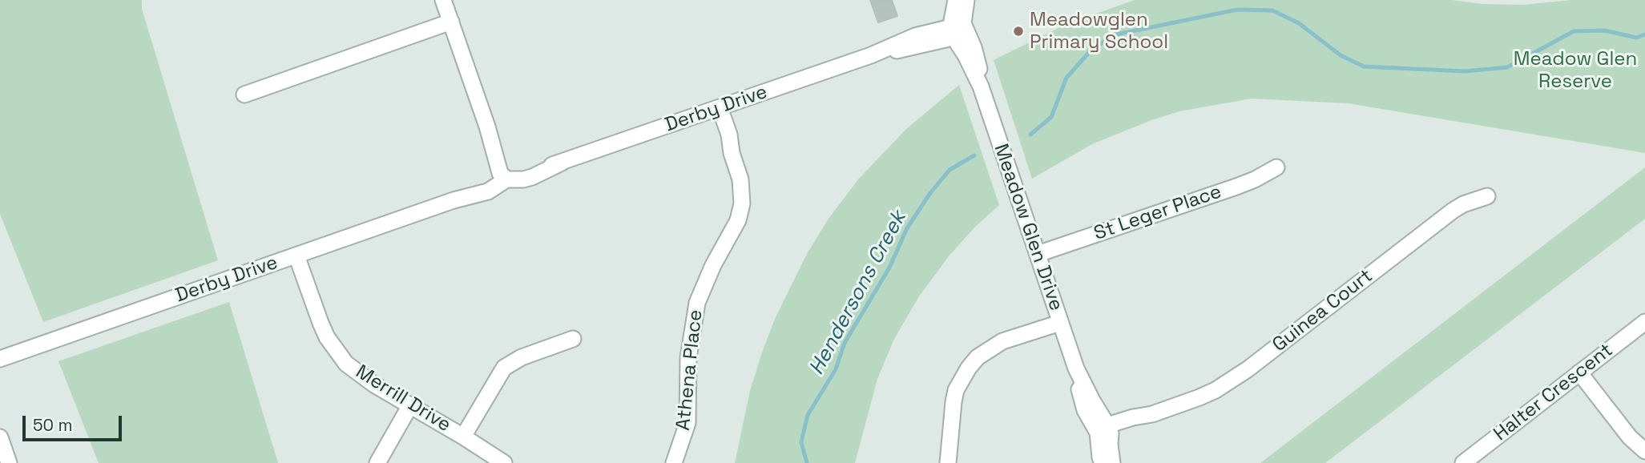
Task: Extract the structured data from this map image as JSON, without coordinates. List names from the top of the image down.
{
  "streets": {
    "street": [
      "Derby Drive",
      "St Leger Place",
      "Meadow Glen Drive",
      "Guinea Court",
      "Athena Place",
      "Halter Crescent",
      "Merrill Drive"
    ]
  },
  "crossings": [
    ["Derby Drive", "Meadow Glen Drive"],
    ["Derby Drive", "Athena Place"],
    ["Derby Drive", "Merrill Drive"],
    ["St Leger Place", "Meadow Glen Drive"],
    ["Meadow Glen Drive", "Guinea Court"]
  ],
  "water": ["Hendersons Creek"],
  "parks": ["Meadow Glen Reserve"],
  "places": ["Meadowglen Primary School"],
  "scale_bar": "50 m"
}
